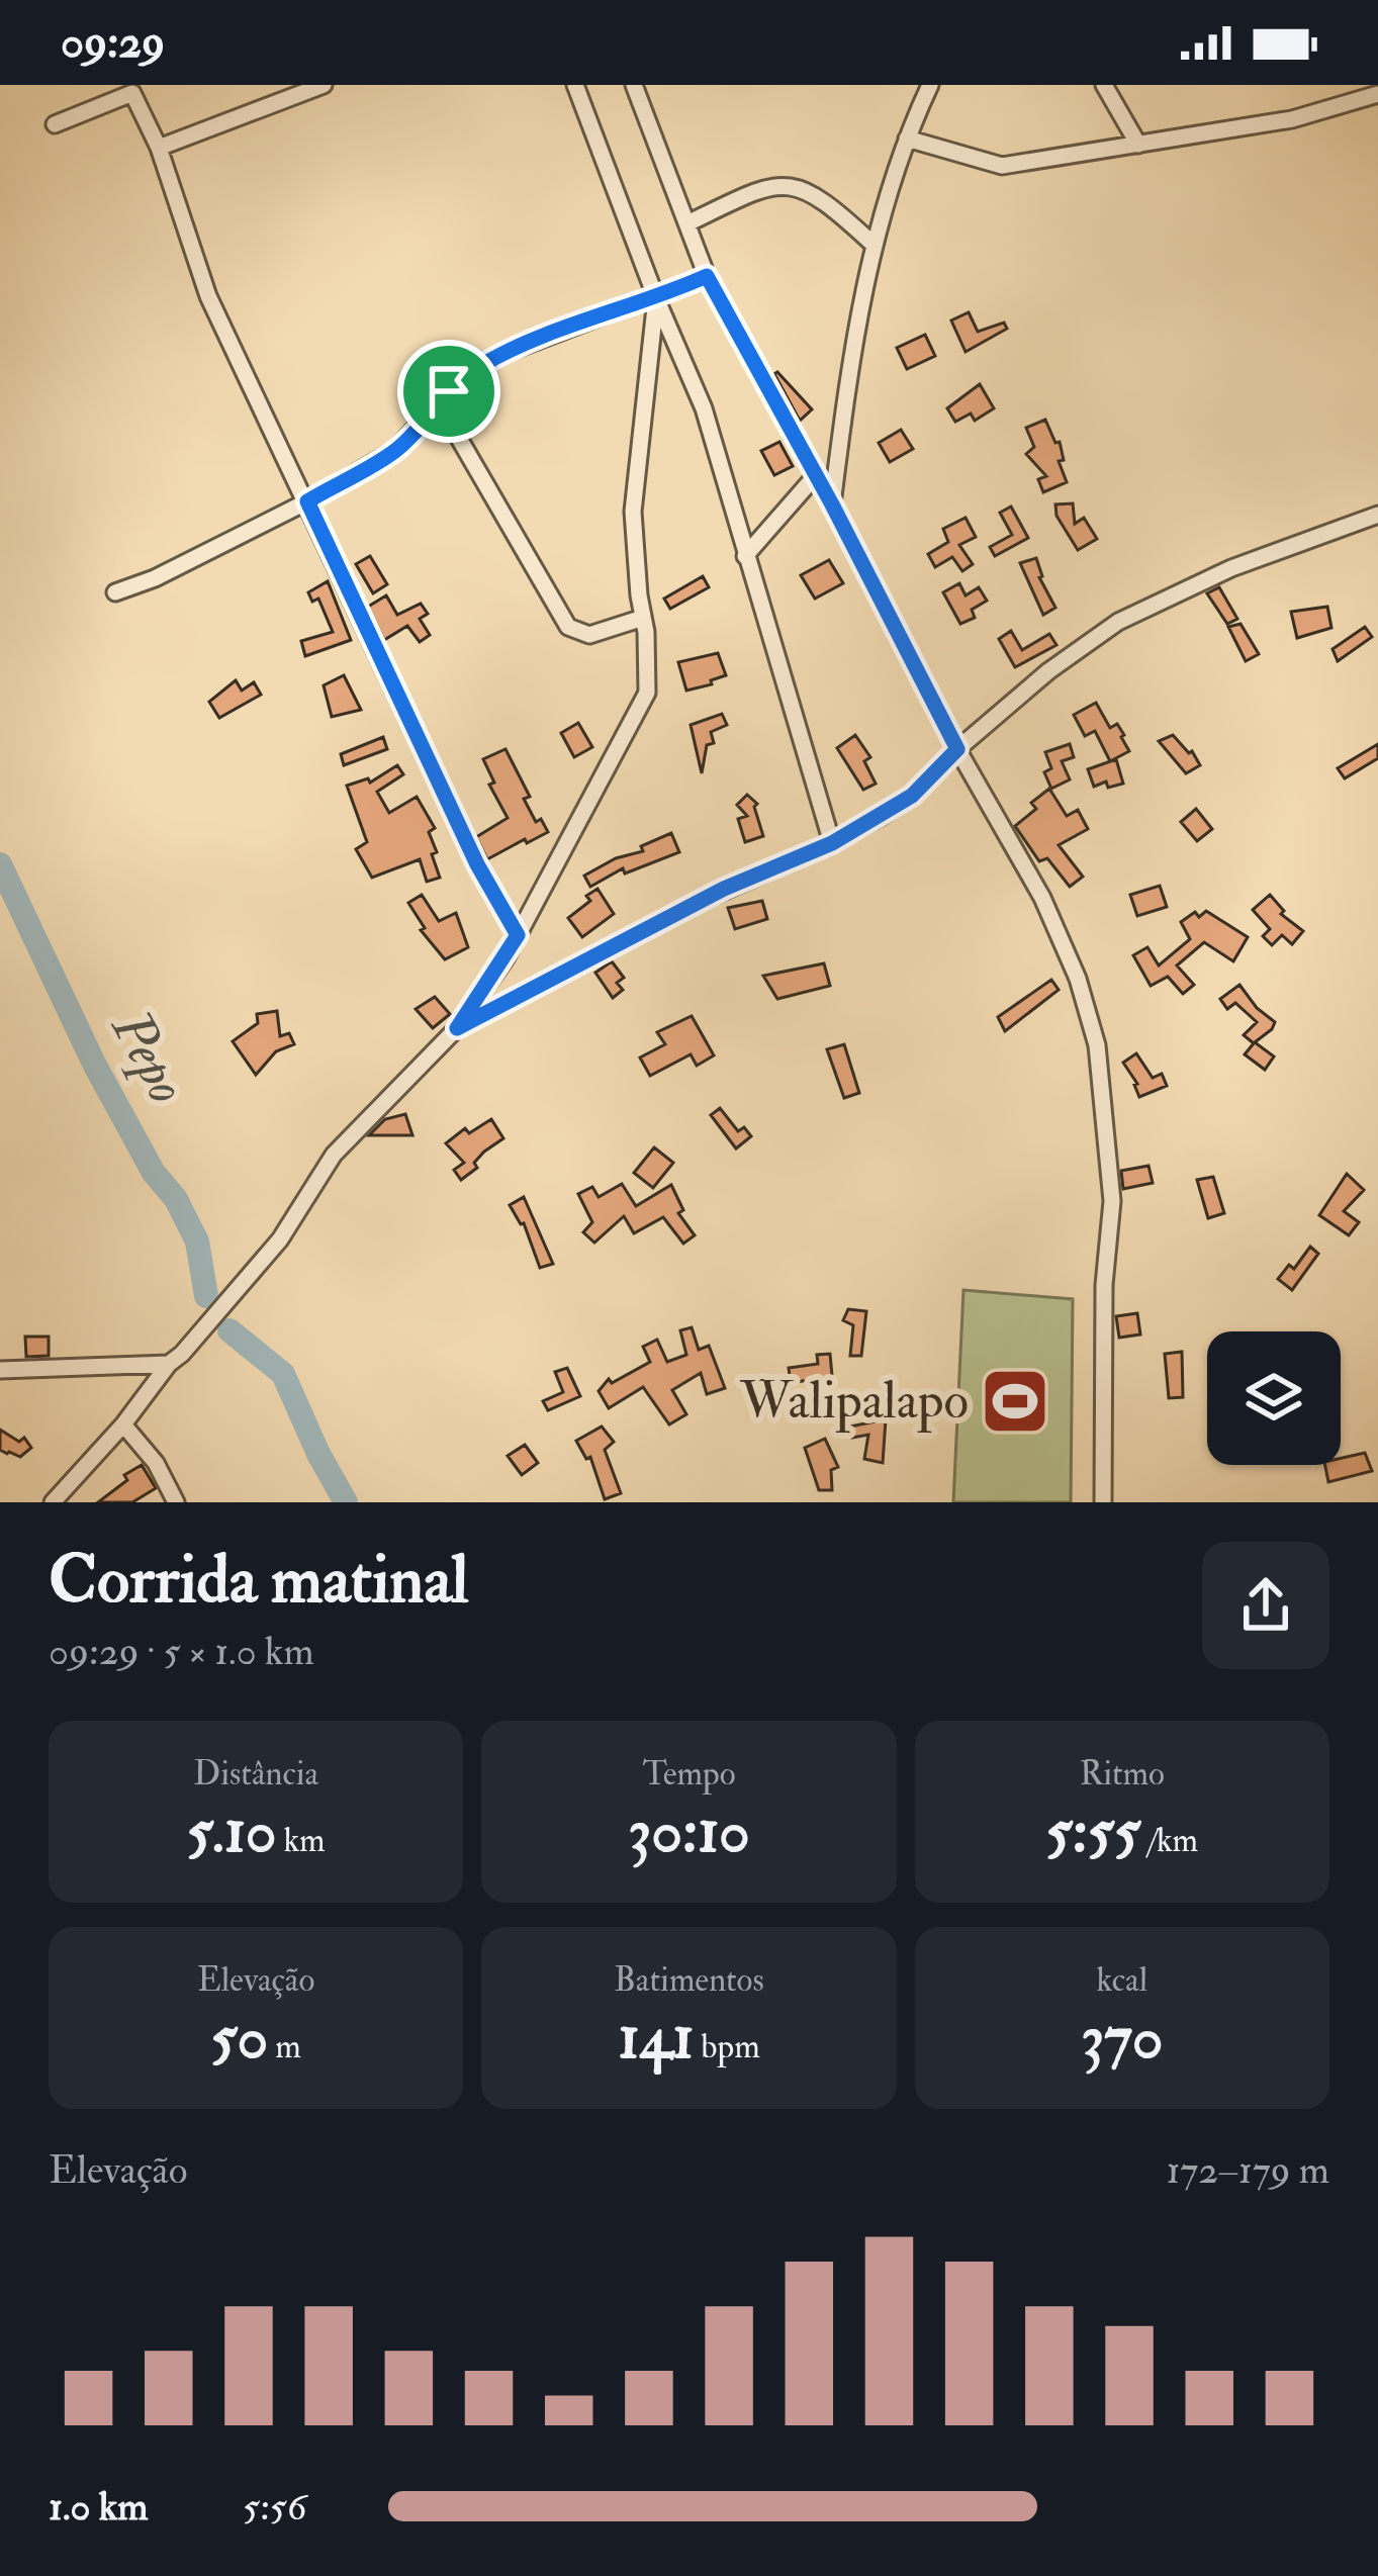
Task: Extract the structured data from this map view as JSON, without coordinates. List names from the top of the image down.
{
  "water": ["Pepo"],
  "places": {
    "sports": ["Walipalapo"]
  },
  "page": {
    "status": "09:29",
    "heading": ["Corrida matinal", "09:29 · 5 × 1.0 km"],
    "stats": [
      ["Distância", "5.10 km"],
      ["Tempo", "30:10"],
      ["Ritmo", "5:55 /km"],
      ["Elevação", "50 m"],
      ["Batimentos", "141 bpm"],
      ["kcal", "370"]
    ],
    "chart": ["Elevação", "172–179 m"],
    "list": [
      {
        "name": "1.0 km",
        "note": "5:56"
      }
    ]
  }
}
